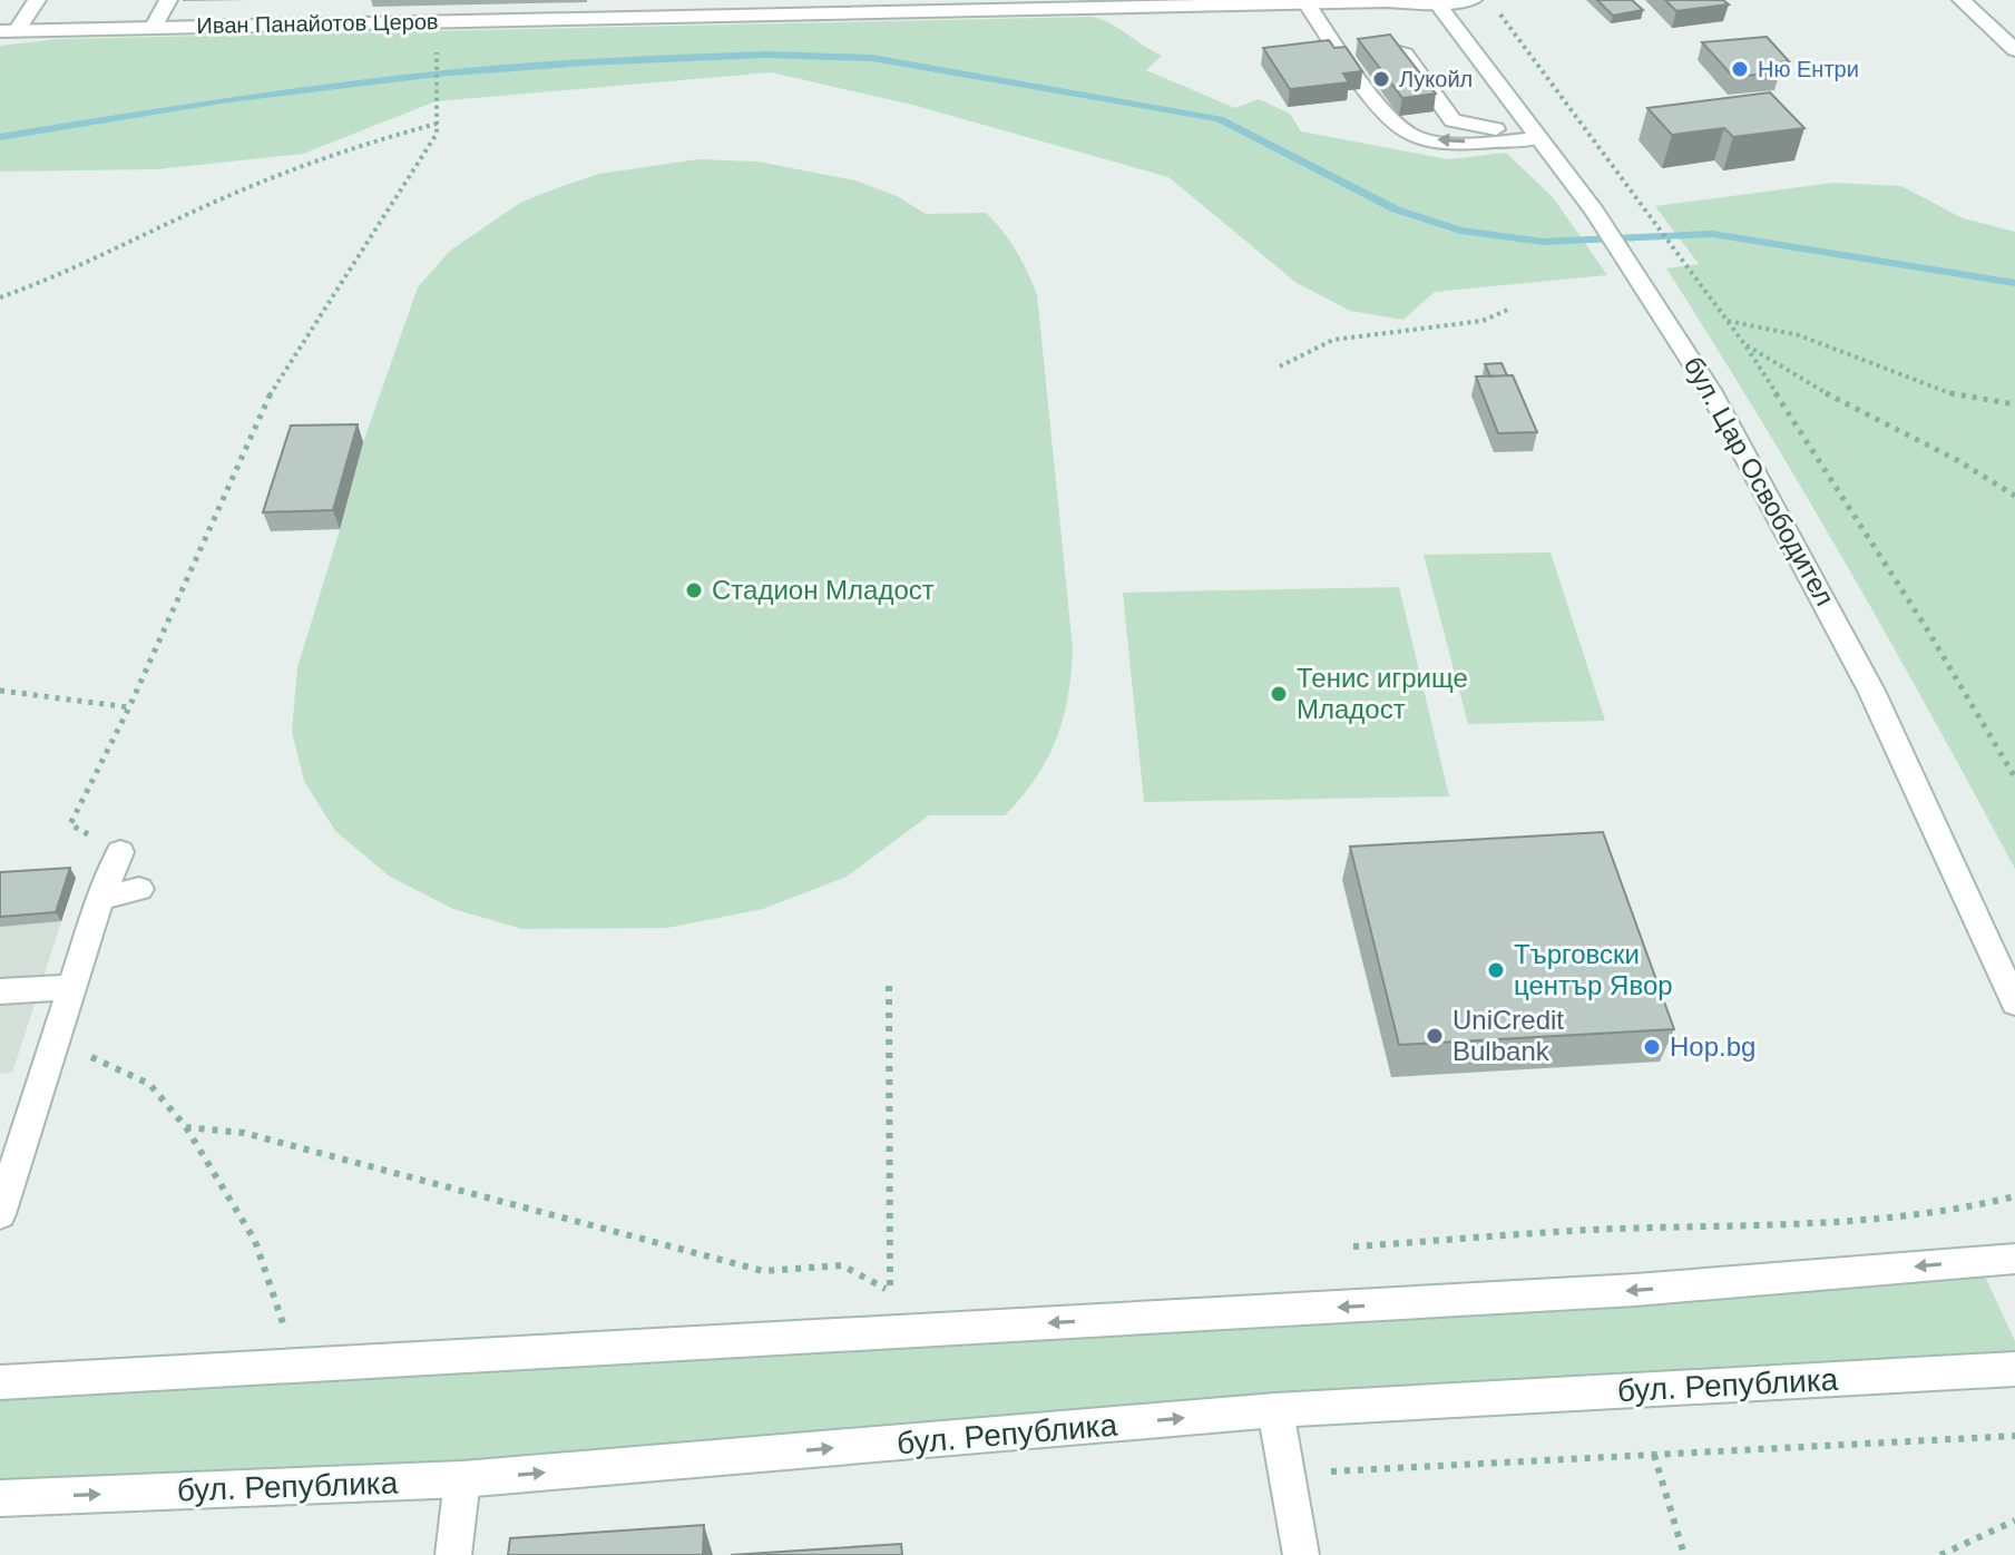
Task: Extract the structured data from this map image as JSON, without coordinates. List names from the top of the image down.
{
  "streets": {
    "street": ["Иван Панайотов Церов", "бул. Цар Освободител", "бул. Република"]
  },
  "crossings": [
    ["Иван Панайотов Церов", "бул. Цар Освободител"]
  ],
  "places": [
    "Ню Ентри",
    "Лукойл",
    "Стадион Младост",
    "Тенис игрище Младост",
    "Търговски център Явор",
    "UniCredit Bulbank",
    "Hop.bg"
  ]
}
